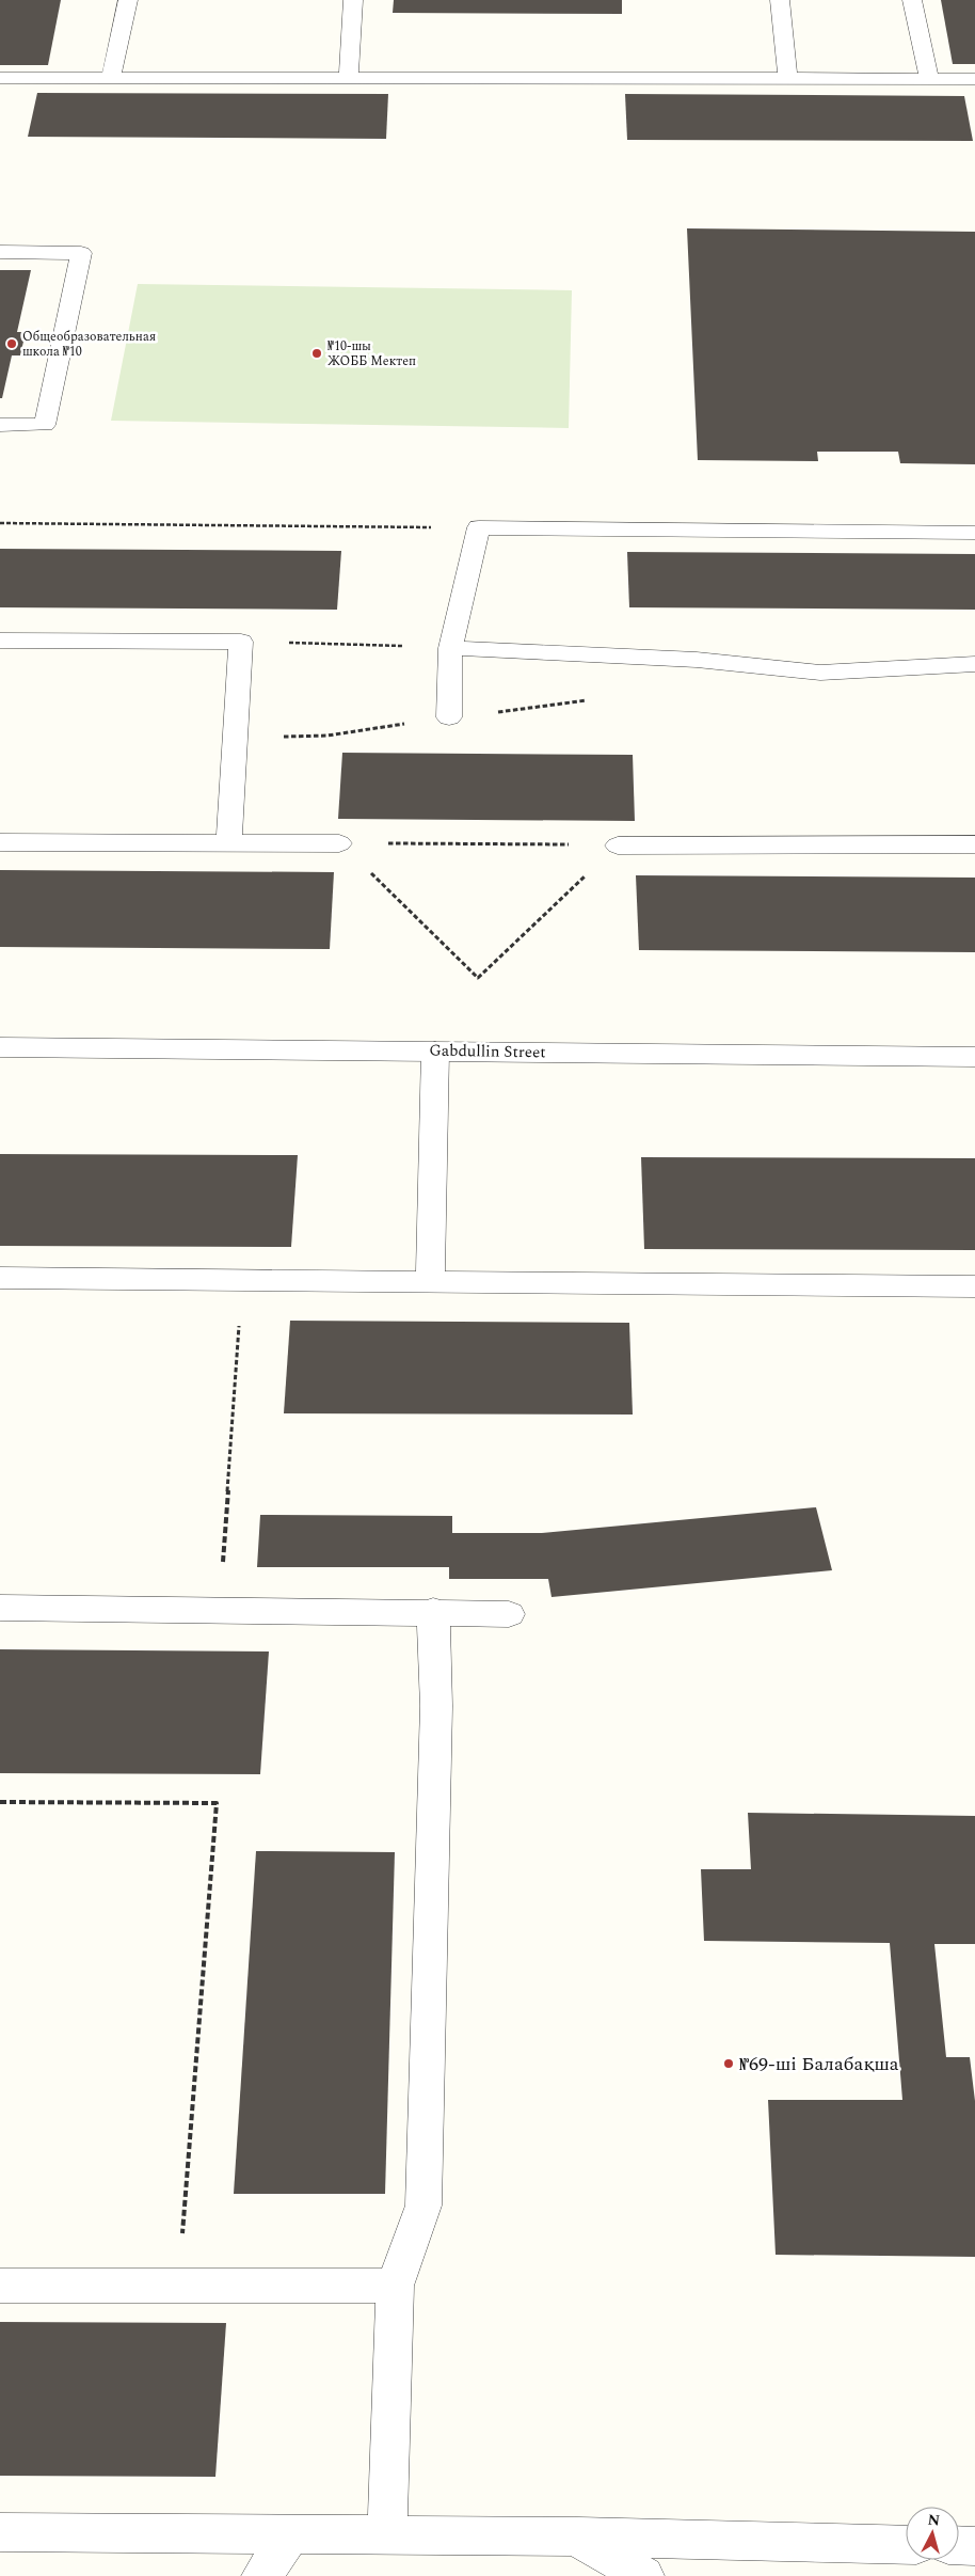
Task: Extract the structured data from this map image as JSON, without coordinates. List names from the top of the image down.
{
  "streets": {
    "street": ["Gabdullin Street"]
  },
  "places": ["Общеобразовательная школа №10", "№10-шы ЖОББ Мектеп", "№69-ші Балабақша"],
  "north": "top"
}
